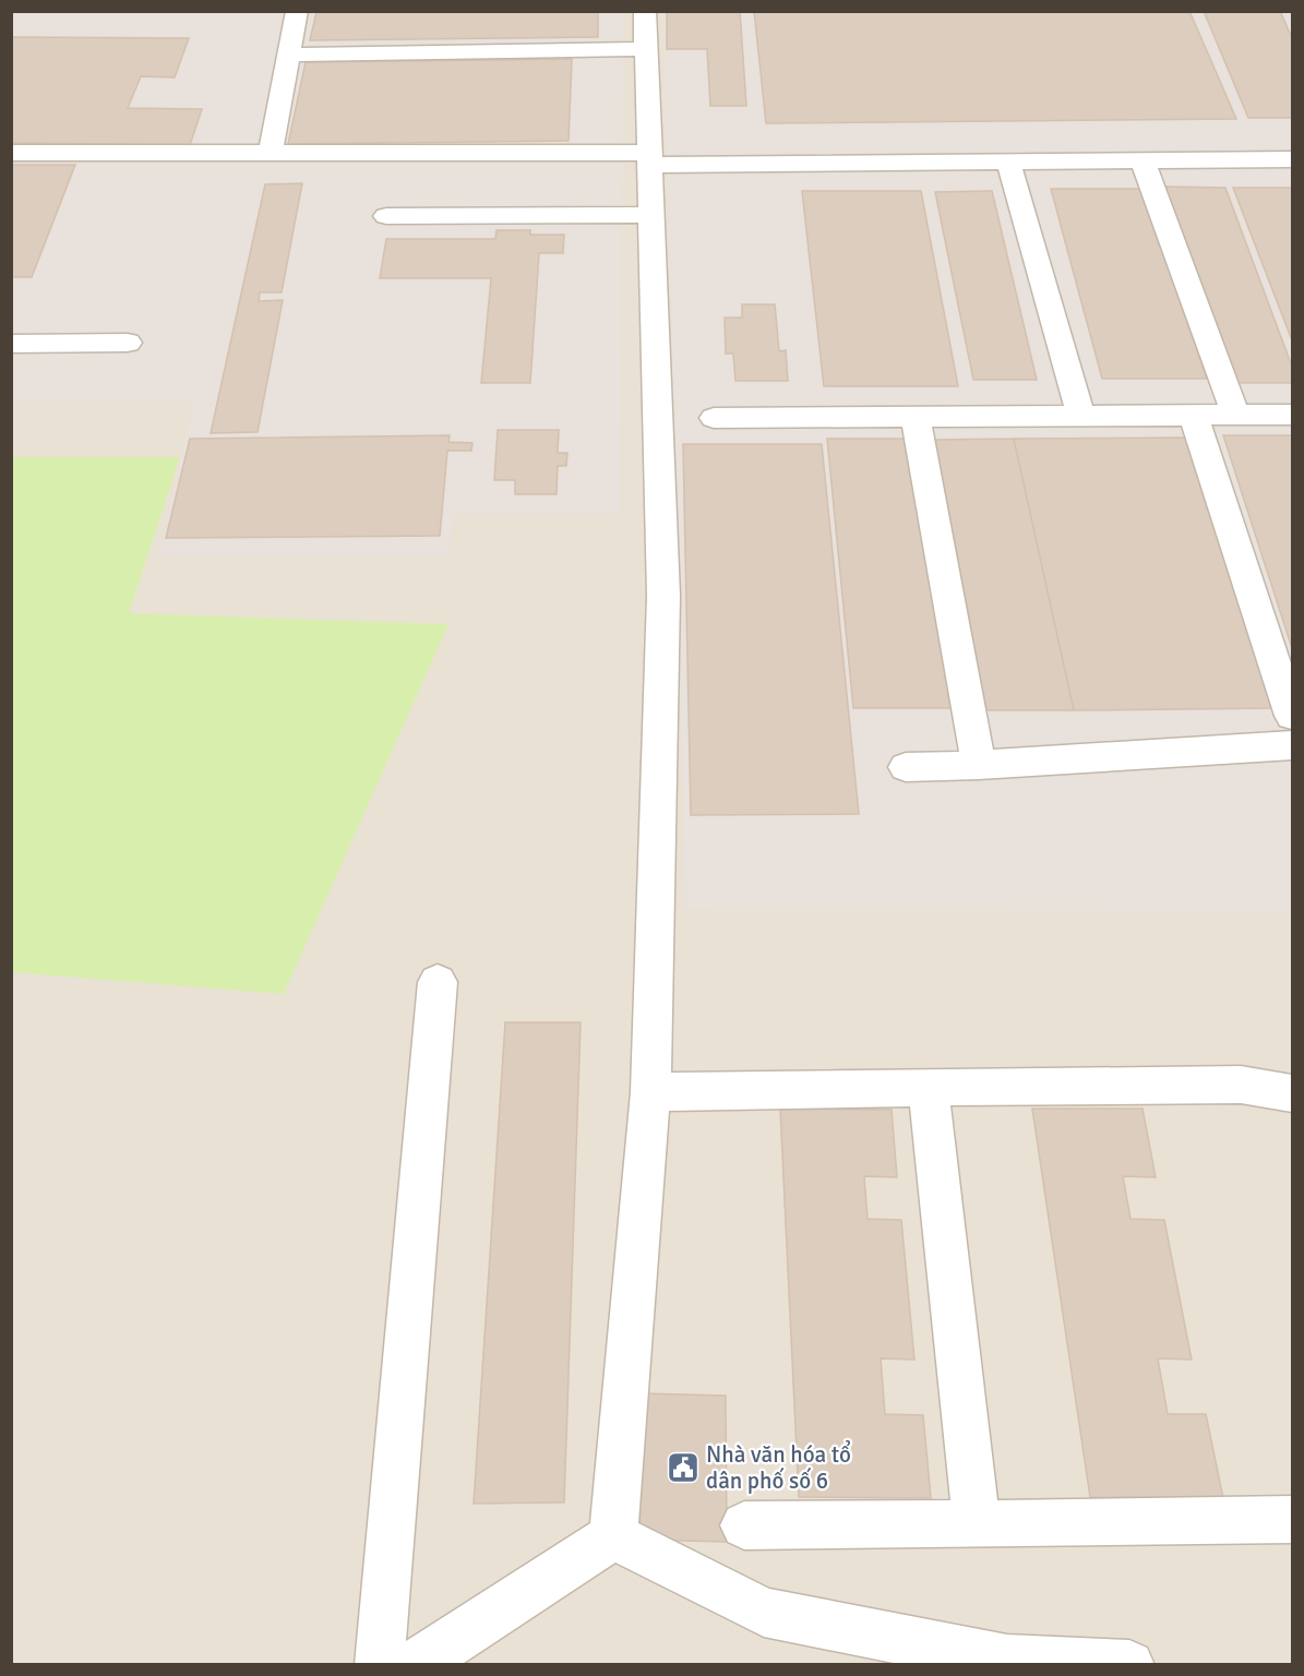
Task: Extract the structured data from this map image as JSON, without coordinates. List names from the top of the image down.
{
  "places": {
    "public building": ["Nhà văn hóa tổ dân phố số 6"]
  }
}
